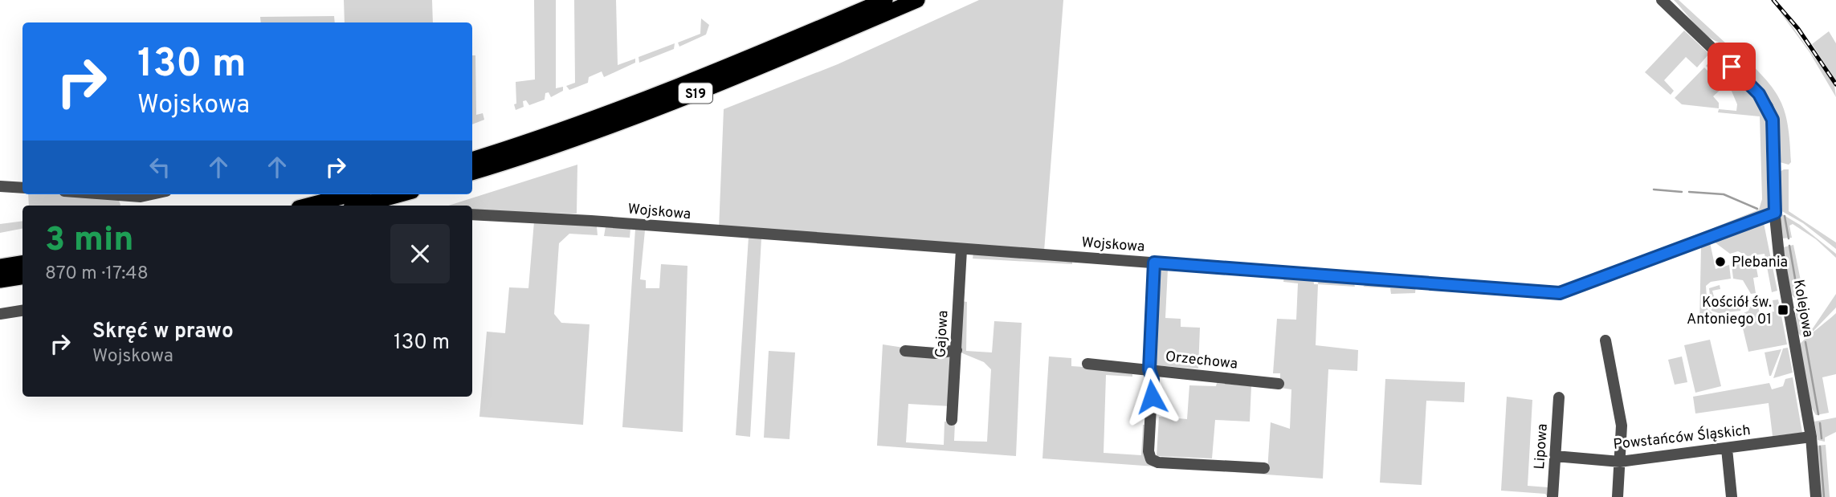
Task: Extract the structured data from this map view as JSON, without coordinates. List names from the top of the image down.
{
  "streets": {
    "highway": ["S19"],
    "street": [
      "Wojskowa",
      "Kolejowa",
      "Gajowa",
      "Orzechowa",
      "Powstańców Śląskich",
      "Lipowa"
    ]
  },
  "crossings": [
    ["Wojskowa", "Kolejowa"],
    ["Wojskowa", "Gajowa"],
    ["Kolejowa", "Powstańców Śląskich"],
    ["Powstańców Śląskich", "Lipowa"]
  ],
  "places": {
    "other": ["Plebania"],
    "transit": ["Kościół św. Antoniego 01"]
  },
  "page": {
    "turn": ["130 m", "Wojskowa"],
    "heading": ["3 min", "870 m · 17:48"],
    "list": [
      {
        "name": "Skręć w prawo",
        "note": "Wojskowa",
        "value": "130 m"
      }
    ]
  }
}
